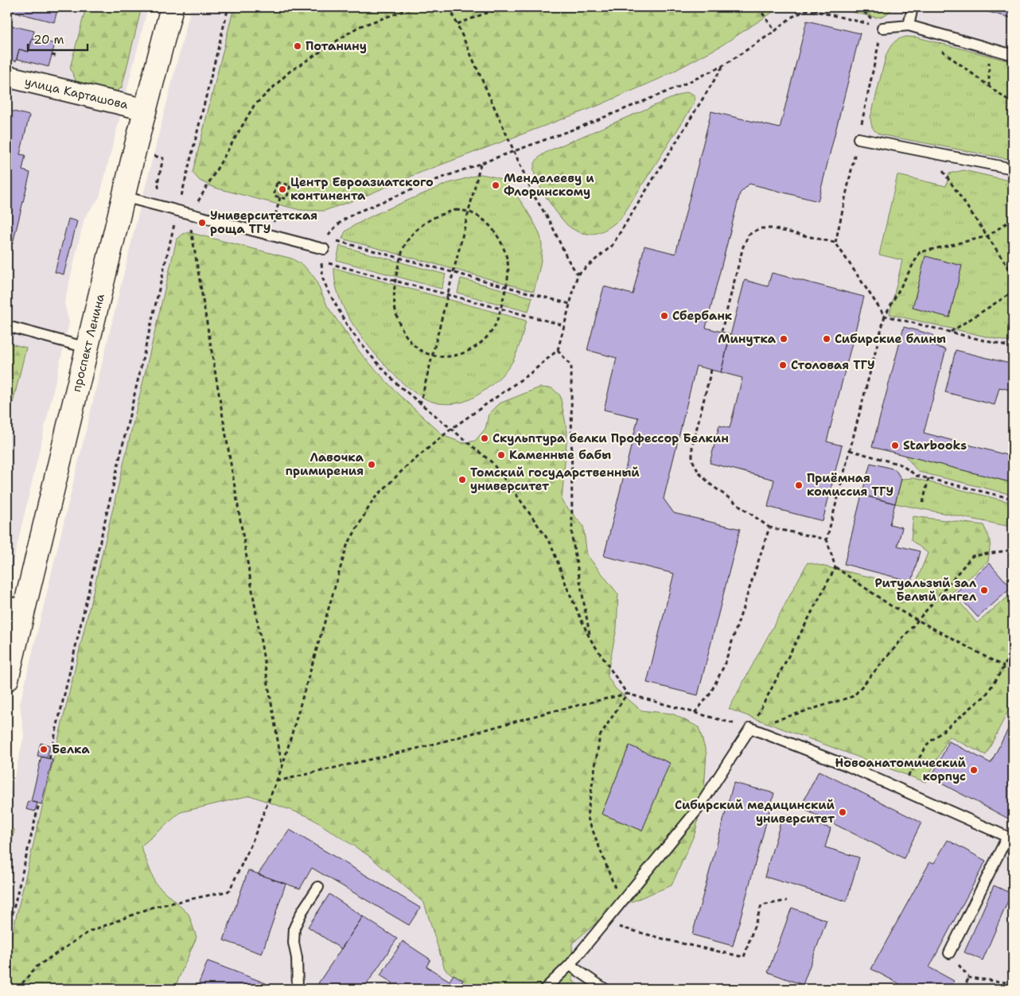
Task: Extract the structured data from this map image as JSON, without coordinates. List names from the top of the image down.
{
  "streets": {
    "main road": ["проспект Ленина"],
    "street": ["улица Карташова"]
  },
  "crossings": [
    ["улица Карташова", "проспект Ленина"]
  ],
  "places": [
    "Потанину",
    "Менделееву и Флоринскому",
    "Центр Евроазиатского континента",
    "Университетская роща ТГУ",
    "Сбербанк",
    "Минутка",
    "Сибирские блины",
    "Столовая ТГУ",
    "Скульптура белки Профессор Белкин",
    "Starbooks",
    "Каменные бабы",
    "Лавочка примирения",
    "Томский государственный университет",
    "Приёмная комиссия ТГУ",
    "Ритуальзый зал Белый ангел",
    "Белка",
    "Новоанатомический корпус",
    "Сибирский медицинский университет"
  ],
  "scale_bar": "20 m"
}
